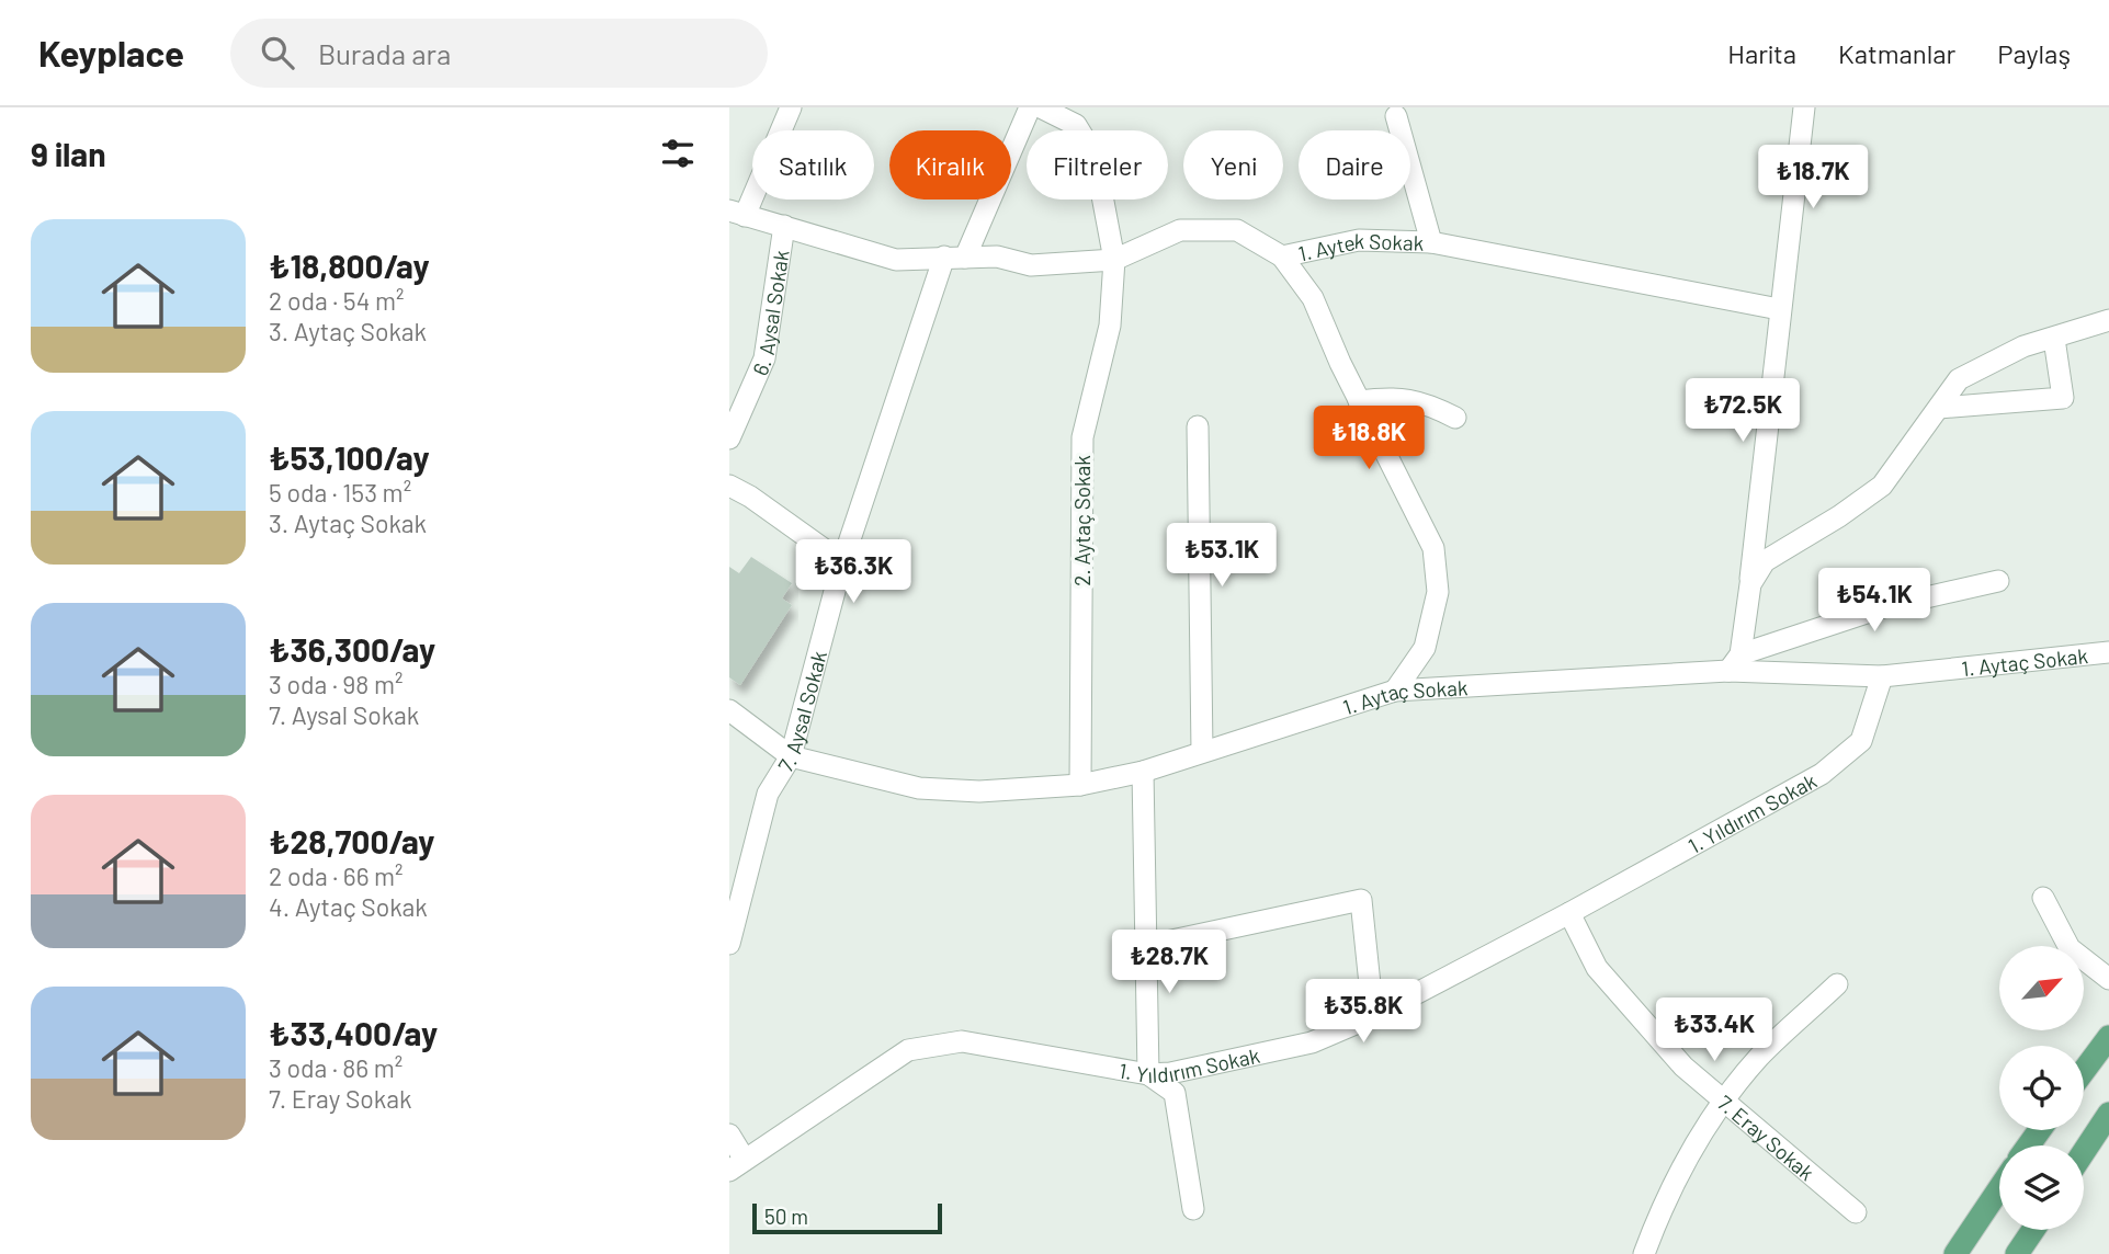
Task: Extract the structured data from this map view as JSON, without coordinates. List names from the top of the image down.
{
  "streets": {
    "street": [
      "1. Aytek Sokak",
      "6. Aysal Sokak",
      "2. Aytaç Sokak",
      "1. Aytaç Sokak",
      "7. Aysal Sokak",
      "1. Yıldırım Sokak",
      "7. Eray Sokak"
    ]
  },
  "crossings": [
    ["1. Aytek Sokak", "6. Aysal Sokak"],
    ["1. Aytek Sokak", "2. Aytaç Sokak"],
    ["1. Aytek Sokak", "7. Aysal Sokak"],
    ["2. Aytaç Sokak", "1. Aytaç Sokak"],
    ["1. Aytaç Sokak", "7. Aysal Sokak"],
    ["1. Aytaç Sokak", "1. Yıldırım Sokak"],
    ["1. Yıldırım Sokak", "7. Eray Sokak"]
  ],
  "scale_bar": "50 m",
  "north": "top right",
  "page": {
    "header": "Keyplace",
    "search": "Burada ara",
    "nav": ["Harita", "Katmanlar", "Paylaş"],
    "heading": "9 ilan",
    "chip": [
      "Satılık",
      "Kiralık",
      "Filtreler",
      "Yeni",
      "Daire"
    ],
    "price": [
      "₺18.7K",
      "₺72.5K",
      "₺18.8K",
      "₺53.1K",
      "₺36.3K",
      "₺54.1K",
      "₺28.7K",
      "₺35.8K",
      "₺33.4K"
    ],
    "list": [
      {
        "name": "₺18,800/ay",
        "note": "2 oda · 54 m² · 3. Aytaç Sokak"
      },
      {
        "name": "₺53,100/ay",
        "note": "5 oda · 153 m² · 3. Aytaç Sokak"
      },
      {
        "name": "₺36,300/ay",
        "note": "3 oda · 98 m² · 7. Aysal Sokak"
      },
      {
        "name": "₺28,700/ay",
        "note": "2 oda · 66 m² · 4. Aytaç Sokak"
      },
      {
        "name": "₺33,400/ay",
        "note": "3 oda · 86 m² · 7. Eray Sokak"
      }
    ],
    "scale": "50 m"
  }
}
